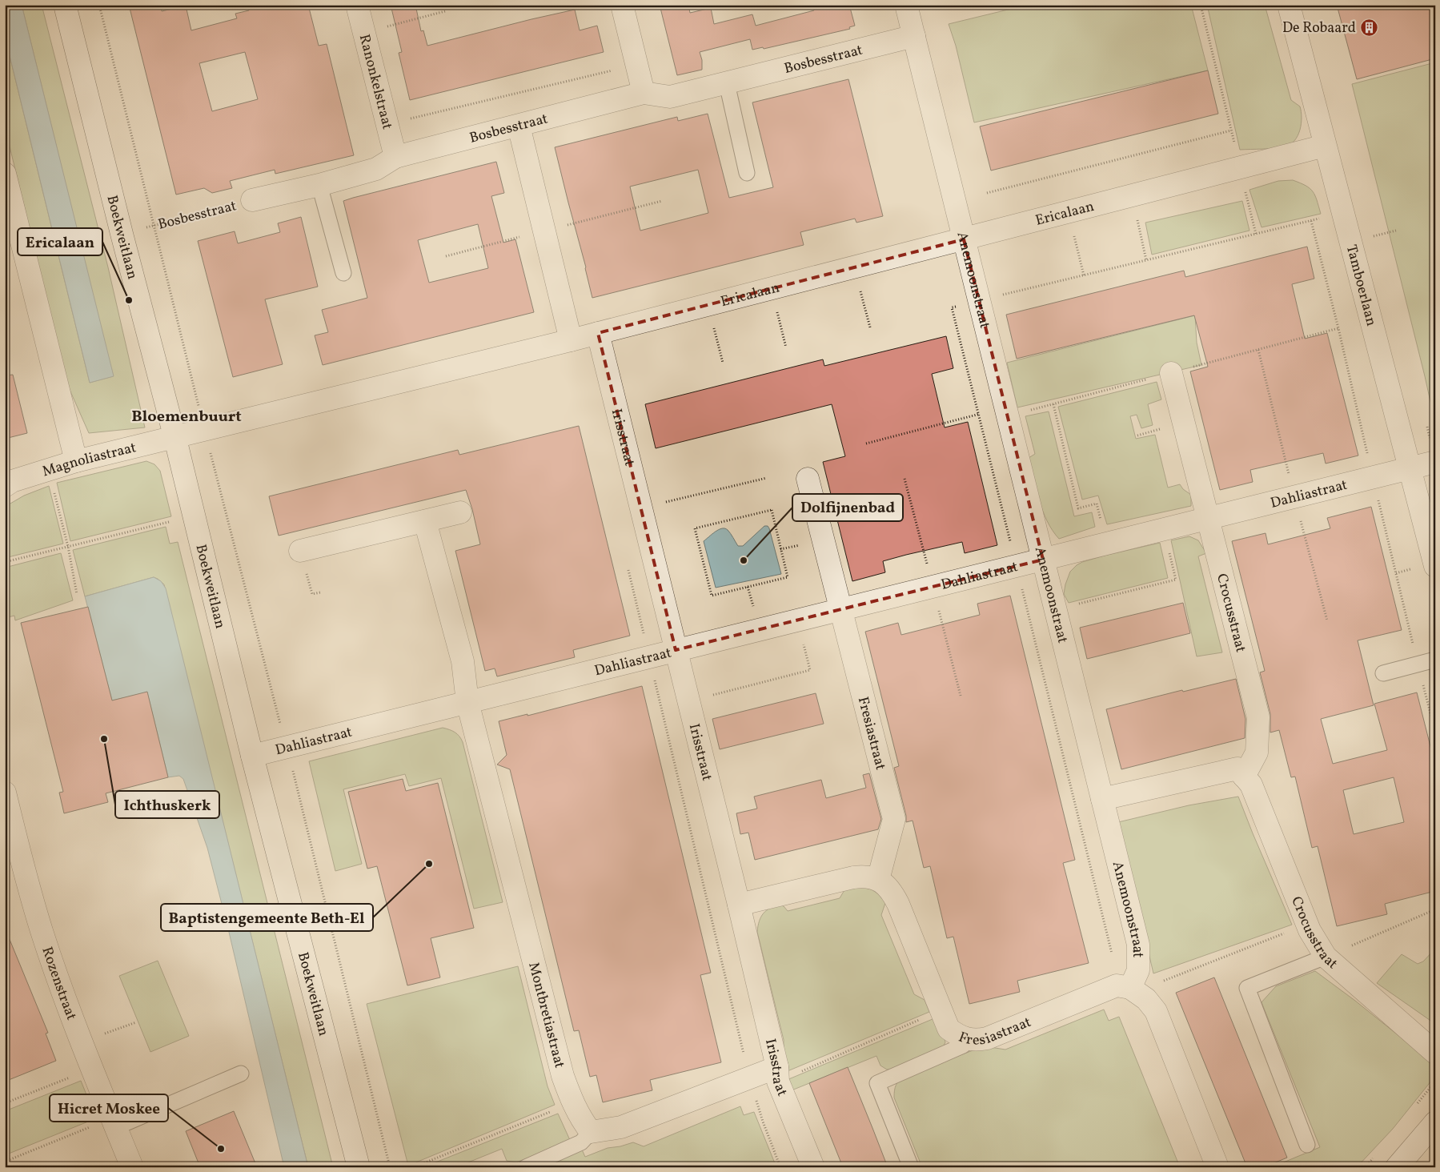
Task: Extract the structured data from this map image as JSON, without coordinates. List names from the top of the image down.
{
  "streets": {
    "street": [
      "Bosbesstraat",
      "Ranonkelstraat",
      "Ericalaan",
      "Boekweitlaan",
      "Anemoonstraat",
      "Tamboerlaan",
      "Irisstraat",
      "Magnoliastraat",
      "Dahliastraat",
      "Crocusstraat",
      "Fresiastraat",
      "Rozenstraat",
      "Montbretiastraat"
    ]
  },
  "crossings": [
    ["Bosbesstraat", "Ranonkelstraat"],
    ["Bosbesstraat", "Boekweitlaan"],
    ["Bosbesstraat", "Anemoonstraat"],
    ["Ericalaan", "Boekweitlaan"],
    ["Ericalaan", "Anemoonstraat"],
    ["Ericalaan", "Tamboerlaan"],
    ["Ericalaan", "Irisstraat"],
    ["Ericalaan", "Magnoliastraat"],
    ["Boekweitlaan", "Magnoliastraat"],
    ["Boekweitlaan", "Dahliastraat"],
    ["Anemoonstraat", "Dahliastraat"],
    ["Anemoonstraat", "Fresiastraat"],
    ["Tamboerlaan", "Dahliastraat"],
    ["Irisstraat", "Dahliastraat"],
    ["Dahliastraat", "Crocusstraat"],
    ["Dahliastraat", "Fresiastraat"],
    ["Dahliastraat", "Montbretiastraat"]
  ],
  "districts": ["Bloemenbuurt"],
  "places": {
    "building": ["De Robaard"],
    "other": [
      "Ericalaan",
      "Dolfijnenbad",
      "Ichthuskerk",
      "Baptistengemeente Beth-El",
      "Hicret Moskee"
    ]
  }
}
